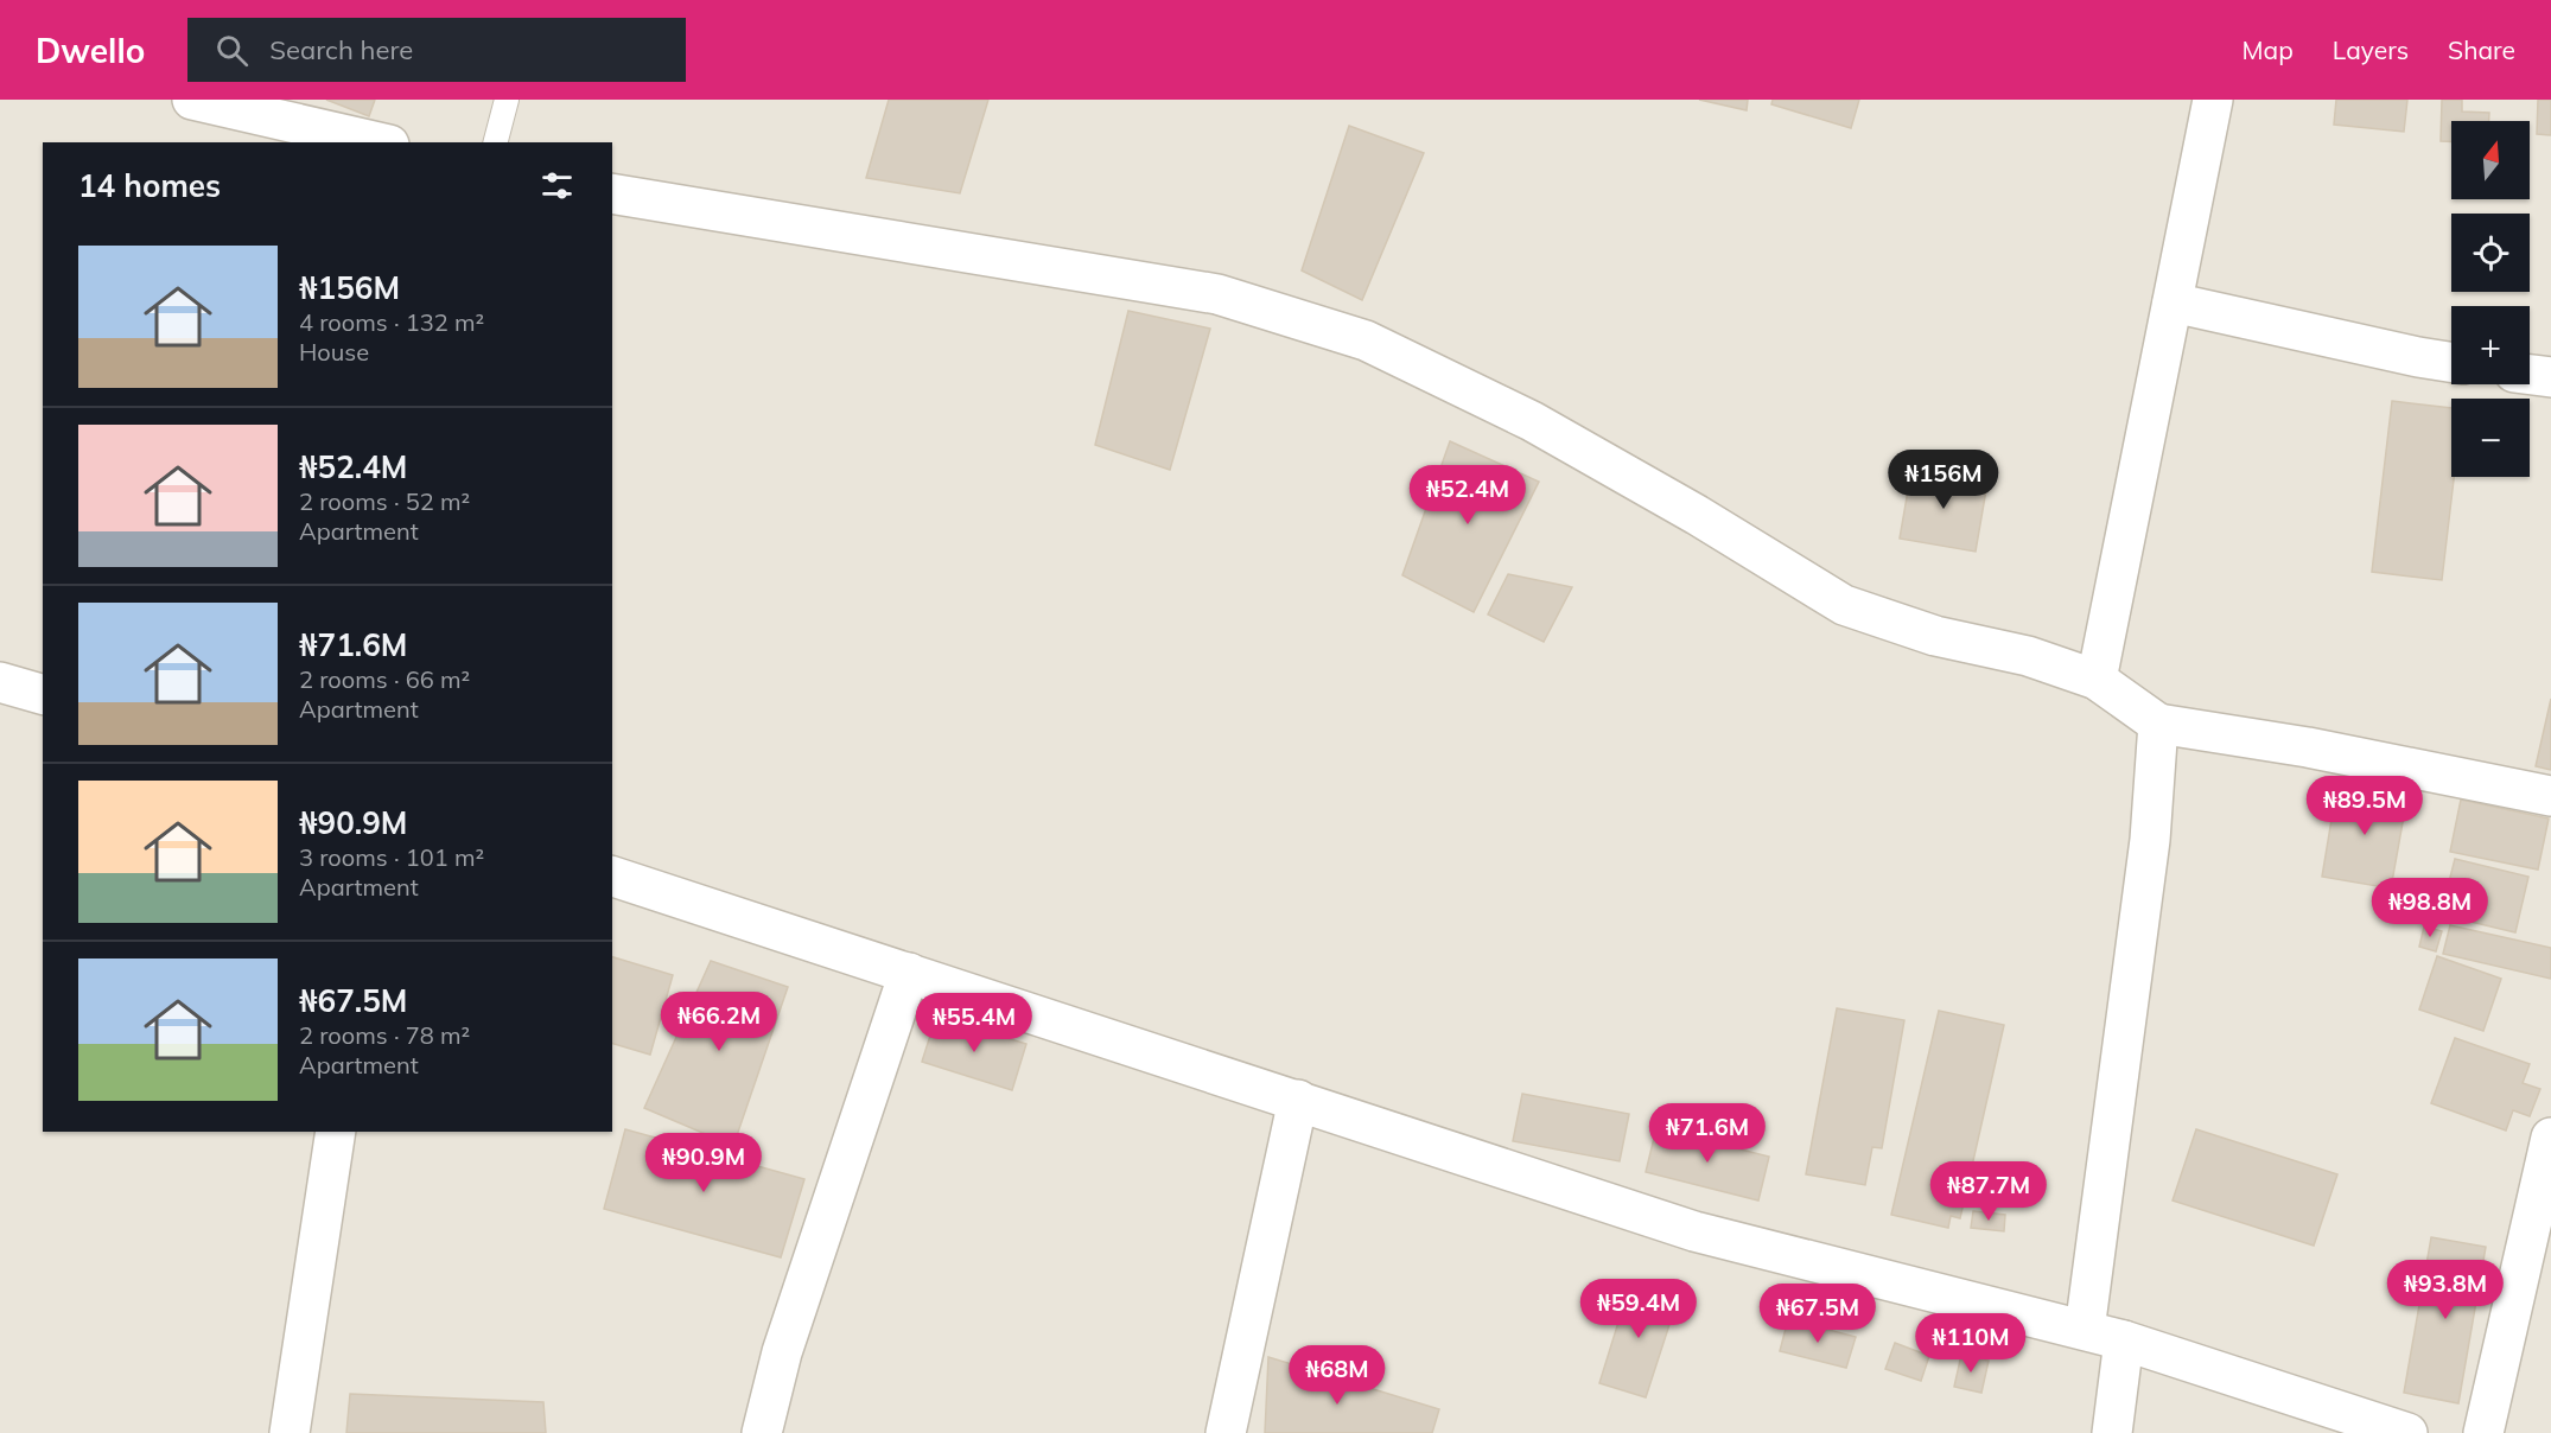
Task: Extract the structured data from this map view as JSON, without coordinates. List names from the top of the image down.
{
  "north": "top",
  "page": {
    "header": "Dwello",
    "search": "Search here",
    "nav": ["Map", "Layers", "Share"],
    "map_buttons": ["+", "−"],
    "heading": "14 homes",
    "list": [
      {
        "name": "₦156M",
        "note": "4 rooms · 132 m² · House"
      },
      {
        "name": "₦52.4M",
        "note": "2 rooms · 52 m² · Apartment"
      },
      {
        "name": "₦71.6M",
        "note": "2 rooms · 66 m² · Apartment"
      },
      {
        "name": "₦90.9M",
        "note": "3 rooms · 101 m² · Apartment"
      },
      {
        "name": "₦67.5M",
        "note": "2 rooms · 78 m² · Apartment"
      }
    ],
    "price": [
      "₦156M",
      "₦52.4M",
      "₦89.5M",
      "₦98.8M",
      "₦66.2M",
      "₦55.4M",
      "₦71.6M",
      "₦90.9M",
      "₦87.7M",
      "₦93.8M",
      "₦59.4M",
      "₦67.5M",
      "₦110M",
      "₦68M"
    ]
  }
}
